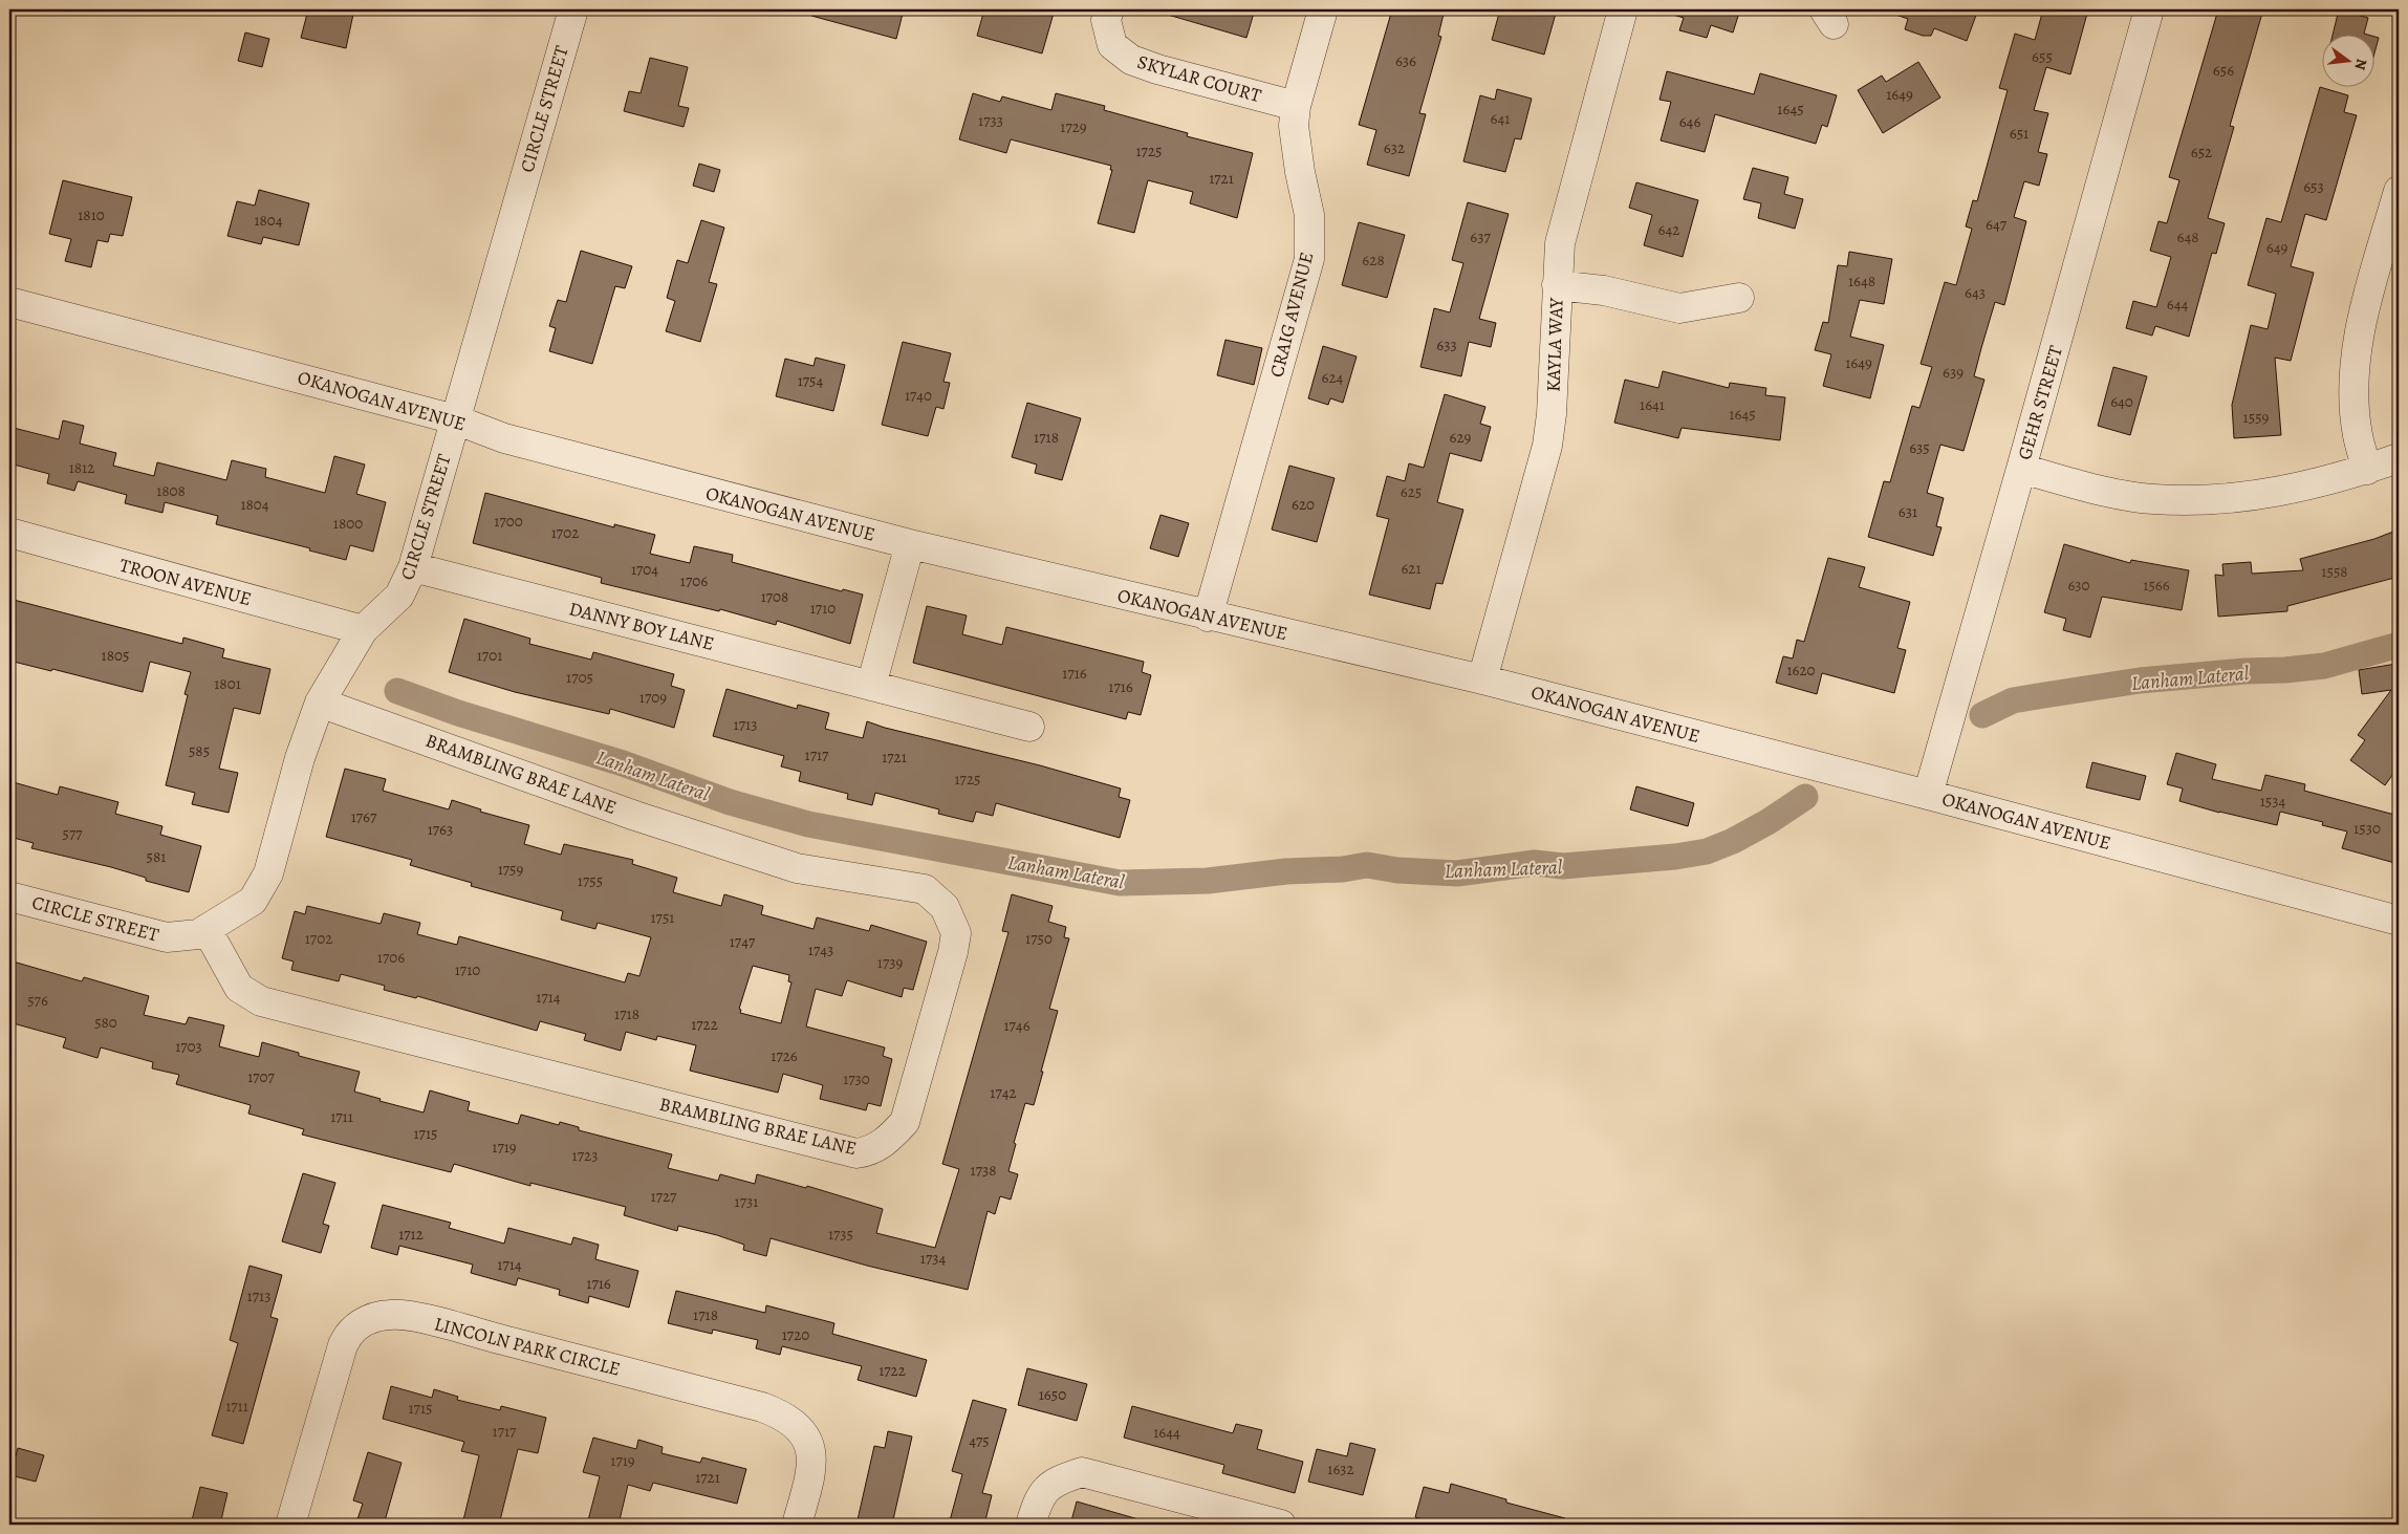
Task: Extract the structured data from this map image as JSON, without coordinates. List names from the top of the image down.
{
  "streets": {
    "street": [
      "SKYLAR COURT",
      "CIRCLE STREET",
      "CRAIG AVENUE",
      "KAYLA WAY",
      "OKANOGAN AVENUE",
      "GEHR STREET",
      "TROON AVENUE",
      "DANNY BOY LANE",
      "BRAMBLING BRAE LANE",
      "LINCOLN PARK CIRCLE"
    ]
  },
  "crossings": [
    ["SKYLAR COURT", "CRAIG AVENUE"],
    ["CIRCLE STREET", "OKANOGAN AVENUE"],
    ["CIRCLE STREET", "TROON AVENUE"],
    ["CIRCLE STREET", "DANNY BOY LANE"],
    ["CIRCLE STREET", "BRAMBLING BRAE LANE"],
    ["CRAIG AVENUE", "OKANOGAN AVENUE"],
    ["KAYLA WAY", "OKANOGAN AVENUE"],
    ["OKANOGAN AVENUE", "GEHR STREET"]
  ],
  "water": ["Lanham Lateral"],
  "house_numbers": [
    "655",
    "636",
    "656",
    "1649",
    "1645",
    "641",
    "1733",
    "646",
    "1729",
    "651",
    "632",
    "1725",
    "652",
    "1721",
    "653",
    "1810",
    "1804",
    "647",
    "642",
    "637",
    "648",
    "649",
    "628",
    "1648",
    "643",
    "644",
    "633",
    "1649",
    "639",
    "624",
    "1754",
    "1740",
    "640",
    "1641",
    "1645",
    "1559",
    "1718",
    "629",
    "635",
    "1812",
    "1808",
    "625",
    "1804",
    "620",
    "631",
    "1700",
    "1800",
    "1702",
    "621",
    "1704",
    "1558",
    "1706",
    "630",
    "1566",
    "1708",
    "1710",
    "1805",
    "1701",
    "1620",
    "1716",
    "1705",
    "1801",
    "1716",
    "1709",
    "1713",
    "585",
    "1717",
    "1721",
    "1725",
    "1534",
    "1767",
    "1530",
    "1763",
    "577",
    "581",
    "1759",
    "1755",
    "1751",
    "1702",
    "1750",
    "1747",
    "1743",
    "1706",
    "1739",
    "1710",
    "1714",
    "576",
    "1718",
    "580",
    "1722",
    "1746",
    "1703",
    "1726",
    "1707",
    "1730",
    "1742",
    "1711",
    "1715",
    "1719",
    "1723",
    "1738",
    "1727",
    "1731",
    "1712",
    "1735",
    "1734",
    "1714",
    "1716",
    "1713",
    "1718",
    "1720",
    "1722",
    "1650",
    "1711",
    "1715",
    "1717",
    "1644",
    "475",
    "1719",
    "1632",
    "1721"
  ],
  "north": "right"
}
